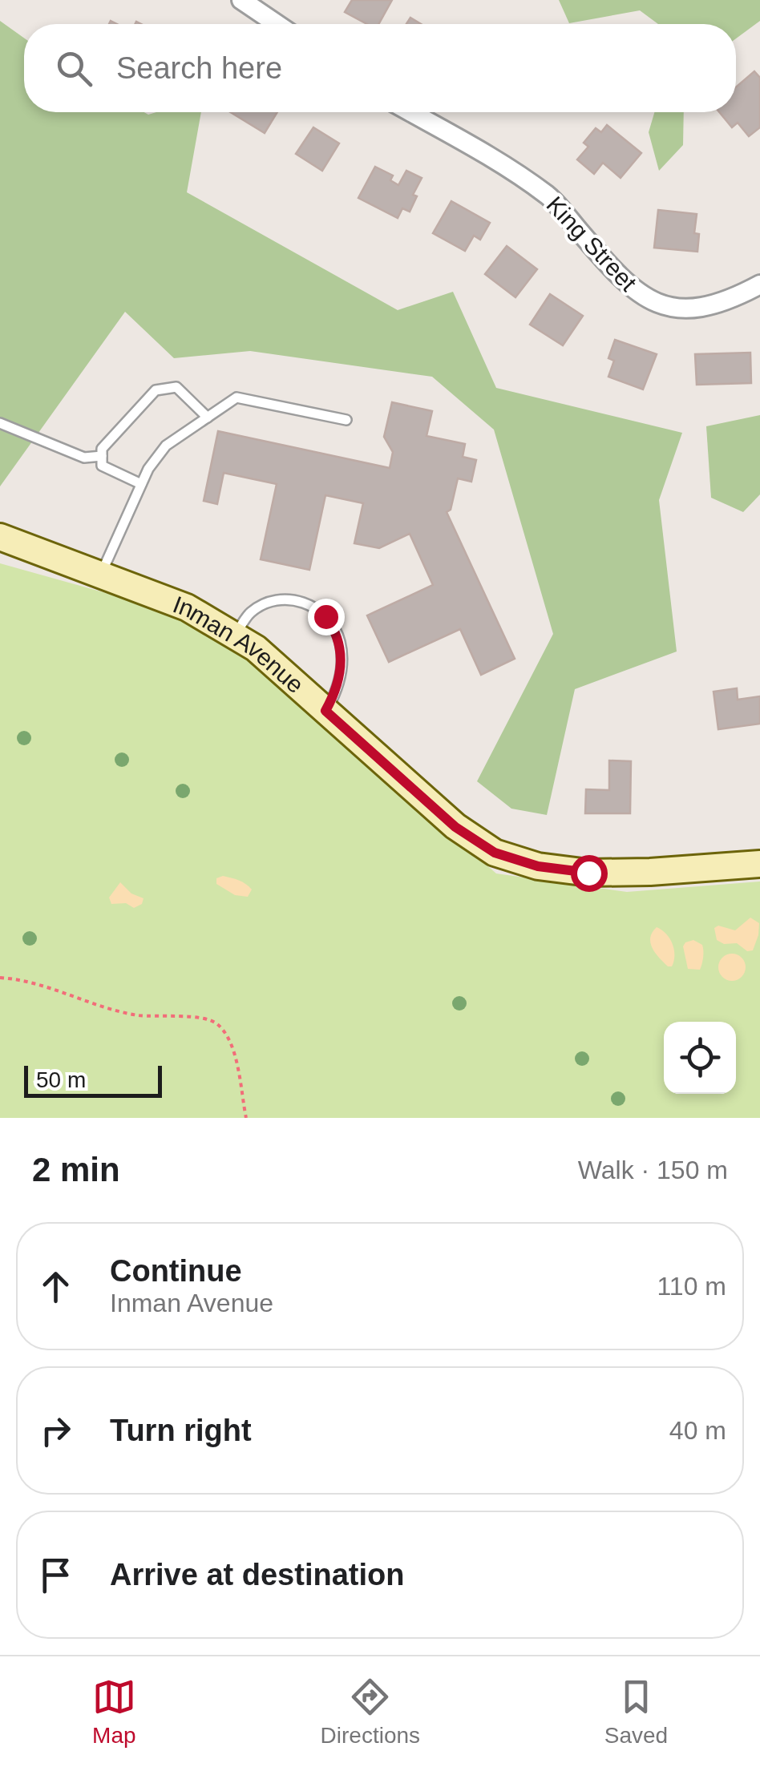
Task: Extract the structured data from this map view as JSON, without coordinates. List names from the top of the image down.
{
  "streets": {
    "main road": ["Inman Avenue"],
    "street": ["King Street"]
  },
  "scale_bar": "50 m",
  "page": {
    "search": "Search here",
    "scale": "50 m",
    "heading": ["2 min", "Walk · 150 m"],
    "list": [
      ["Continue", "Inman Avenue", "110 m"],
      ["Turn right", "40 m"],
      "Arrive at destination"
    ],
    "nav": ["Map", "Directions", "Saved"]
  }
}
